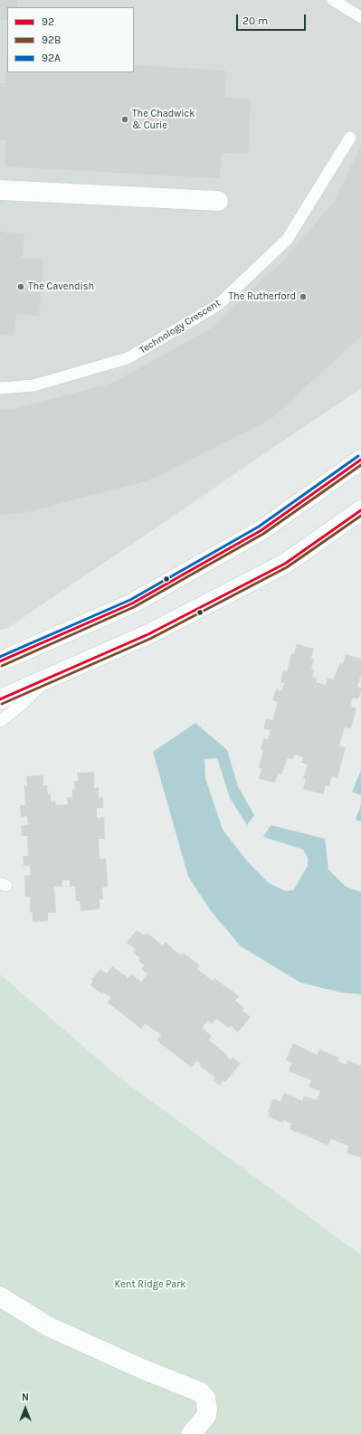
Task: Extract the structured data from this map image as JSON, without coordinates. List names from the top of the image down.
{
  "streets": {
    "lane": ["Technology Crescent"]
  },
  "parks": ["Kent Ridge Park"],
  "places": ["The Chadwick & Curie", "The Cavendish", "The Rutherford"],
  "lines": ["transit line 92A", "transit line 92", "transit line 92B"],
  "legend": ["92", "92B", "92A"],
  "scale_bar": "20 m",
  "north": "top"
}
